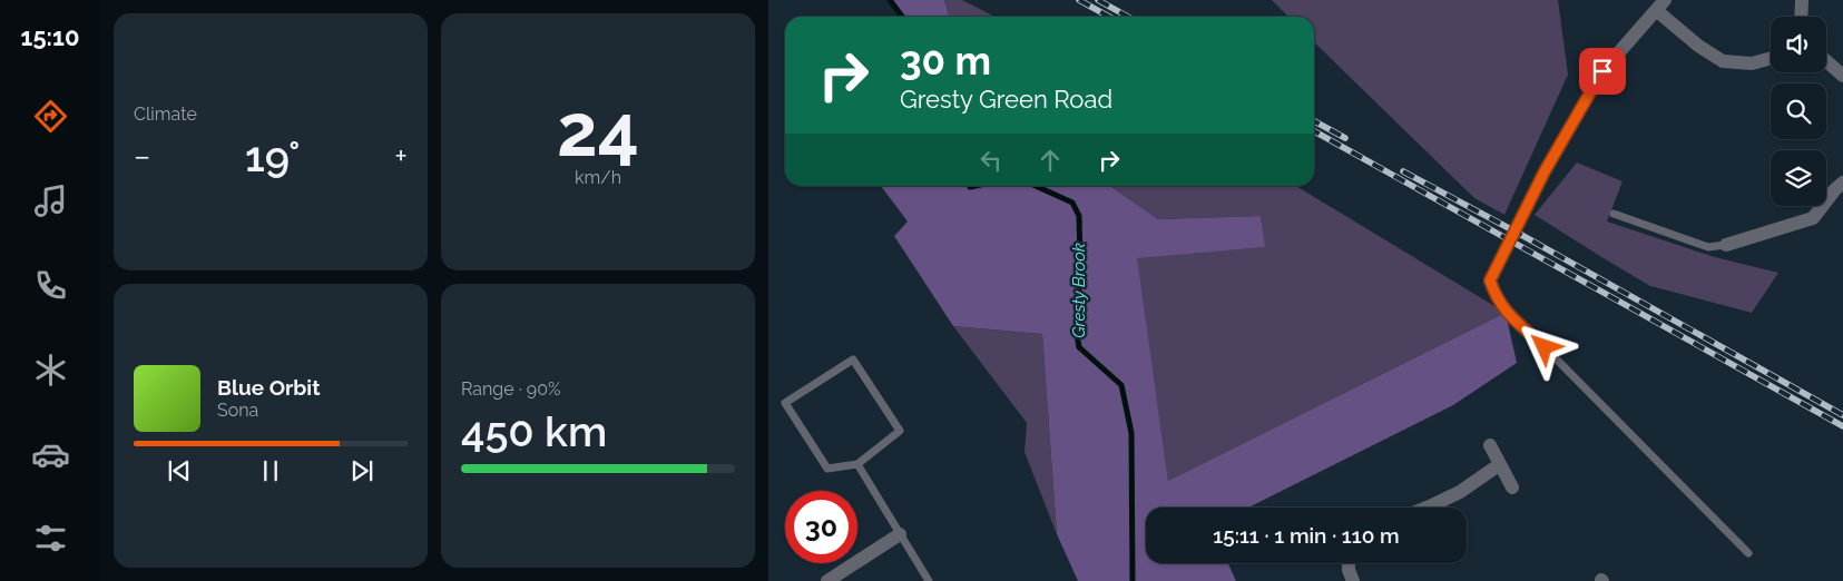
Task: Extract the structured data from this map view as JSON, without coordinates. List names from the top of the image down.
{
  "water": ["Gresty Brook"],
  "page": {
    "tabs": "15:10",
    "tile": [
      "Climate",
      ["24", "km/h"],
      ["Range · 90%", "450 km"]
    ],
    "turn": ["30 m", "Gresty Green Road"],
    "heat": ["−", "19°", "+"],
    "song": ["Blue Orbit", "Sona"],
    "limit": "30",
    "trip": "15:11 · 1 min · 110 m"
  }
}
